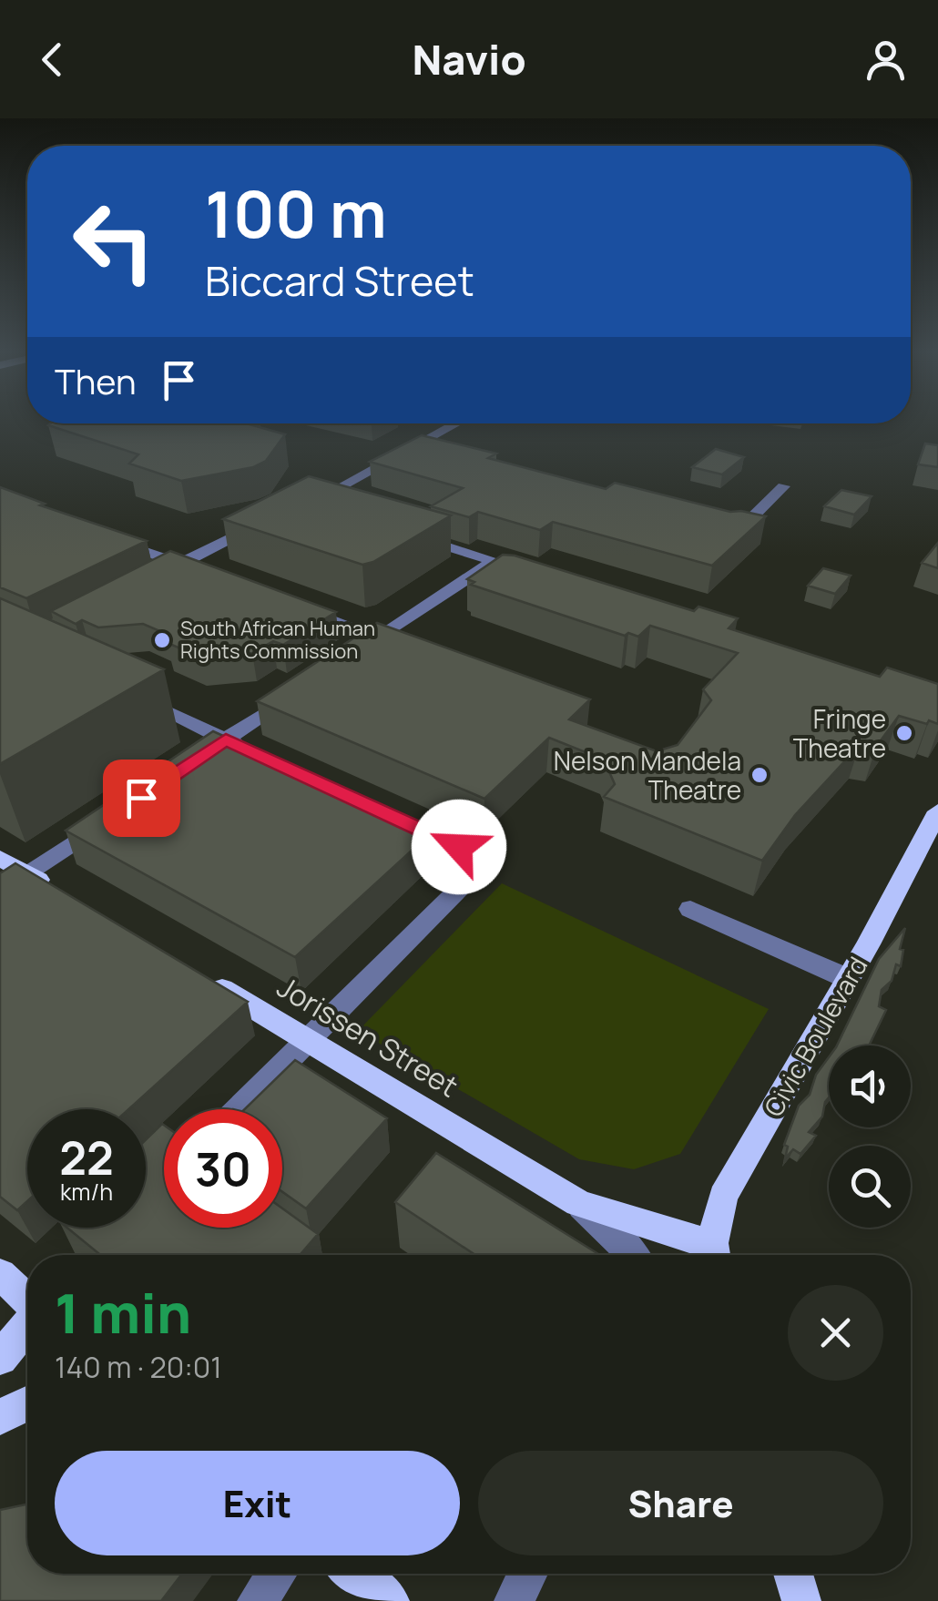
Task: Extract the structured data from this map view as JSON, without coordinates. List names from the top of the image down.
{
  "streets": {
    "main road": ["Jorissen Street", "Civic Boulevard"]
  },
  "crossings": [
    ["Jorissen Street", "Civic Boulevard"]
  ],
  "places": ["South African Human Rights Commission", "Fringe Theatre", "Nelson Mandela Theatre"],
  "page": {
    "header": "Navio",
    "turn": ["100 m", "Biccard Street"],
    "then": "Then",
    "speed": "22 km/h",
    "limit": "30",
    "heading": ["1 min", "140 m · 20:01"],
    "buttons": ["Exit", "Share"]
  }
}
